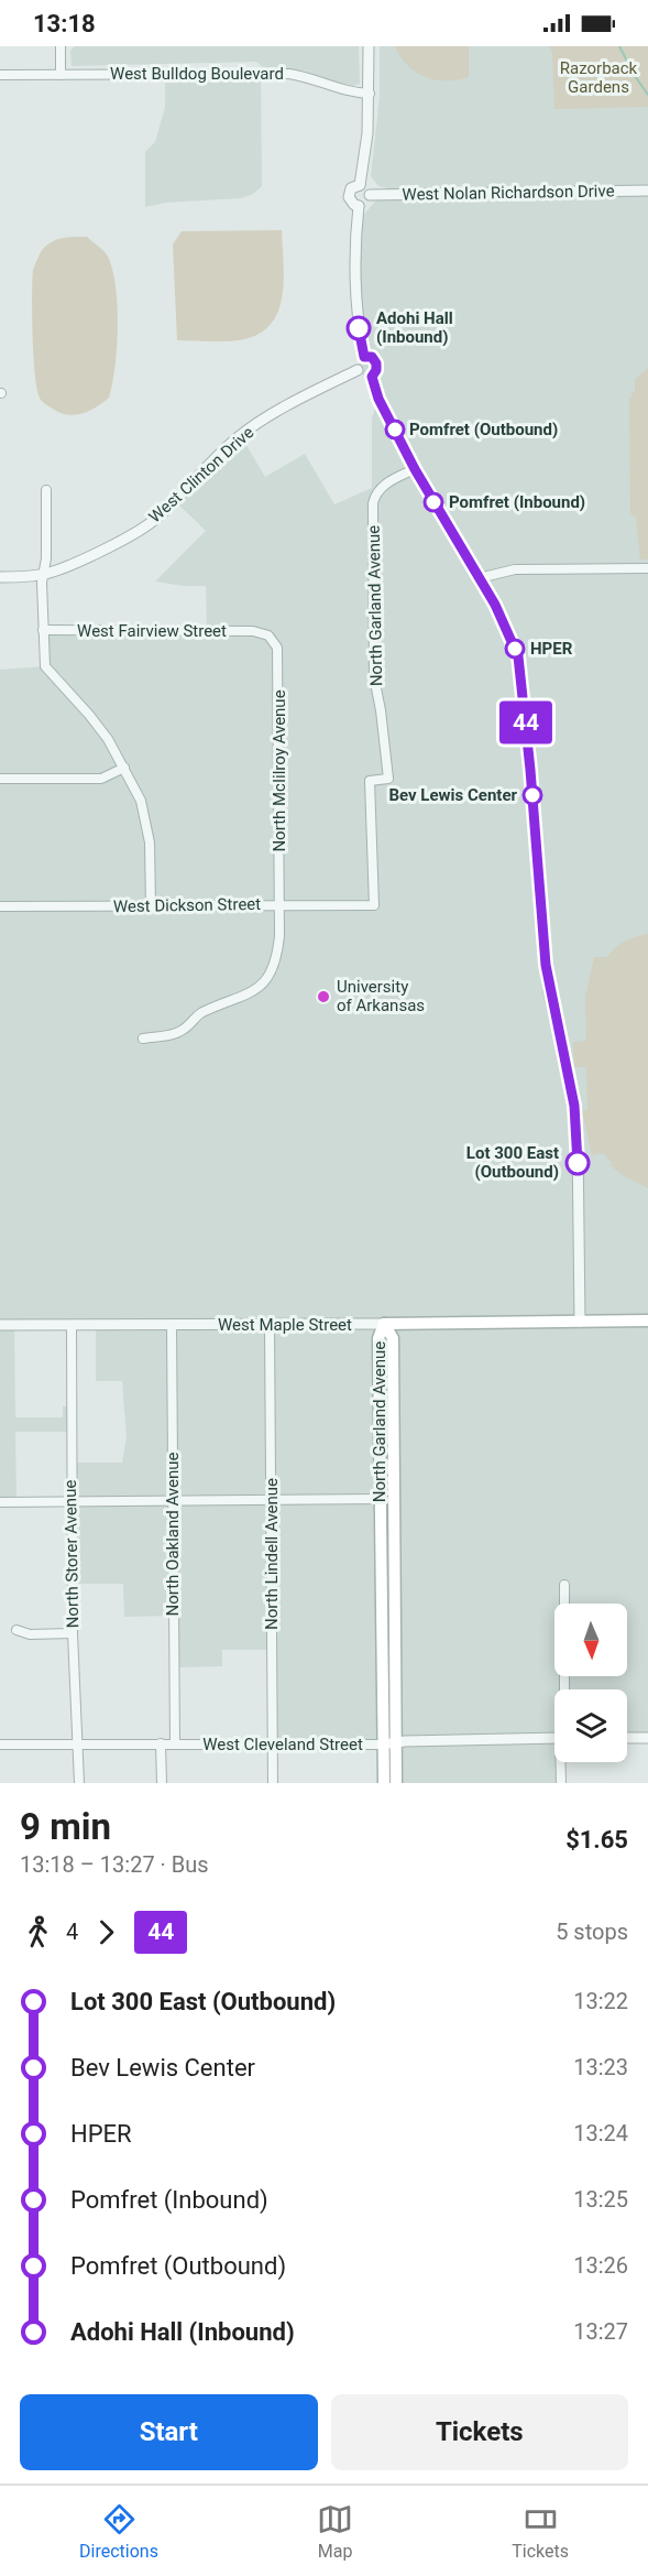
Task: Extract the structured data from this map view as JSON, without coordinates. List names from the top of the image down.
{
  "streets": {
    "main road": ["North Garland Avenue", "West Maple Street"],
    "street": [
      "West Bulldog Boulevard",
      "West Nolan Richardson Drive",
      "West Clinton Drive",
      "West Fairview Street",
      "North McIilroy Avenue",
      "West Dickson Street",
      "North Oakland Avenue",
      "North Storer Avenue",
      "North Lindell Avenue",
      "West Cleveland Street"
    ]
  },
  "crossings": [
    ["North Garland Avenue", "West Dickson Street"],
    ["North Garland Avenue", "West Maple Street"],
    ["North Garland Avenue", "West Cleveland Street"],
    ["West Fairview Street", "North McIilroy Avenue"],
    ["North McIilroy Avenue", "West Dickson Street"],
    ["West Maple Street", "North Oakland Avenue"],
    ["West Maple Street", "North Storer Avenue"],
    ["West Maple Street", "North Lindell Avenue"],
    ["North Oakland Avenue", "West Cleveland Street"],
    ["North Storer Avenue", "West Cleveland Street"],
    ["North Lindell Avenue", "West Cleveland Street"]
  ],
  "parks": ["Razorback Gardens"],
  "places": [
    "Adohi Hall (Inbound)",
    "Pomfret (Outbound)",
    "Pomfret (Inbound)",
    "HPER",
    "Bev Lewis Center",
    "University of Arkansas",
    "Lot 300 East (Outbound)"
  ],
  "lines": ["bus line 44"],
  "north": "bottom",
  "page": {
    "status": "13:18",
    "on_map": "44",
    "heading": ["9 min", "13:18 – 13:27 · Bus", "$1.65"],
    "legs": ["4", "44", "5 stops"],
    "list": [
      {
        "name": "Lot 300 East (Outbound)",
        "value": "13:22"
      },
      {
        "name": "Bev Lewis Center",
        "value": "13:23"
      },
      {
        "name": "HPER",
        "value": "13:24"
      },
      {
        "name": "Pomfret (Inbound)",
        "value": "13:25"
      },
      {
        "name": "Pomfret (Outbound)",
        "value": "13:26"
      },
      {
        "name": "Adohi Hall (Inbound)",
        "value": "13:27"
      }
    ],
    "buttons": ["Start", "Tickets"],
    "tabs": ["Directions", "Map", "Tickets"]
  }
}
